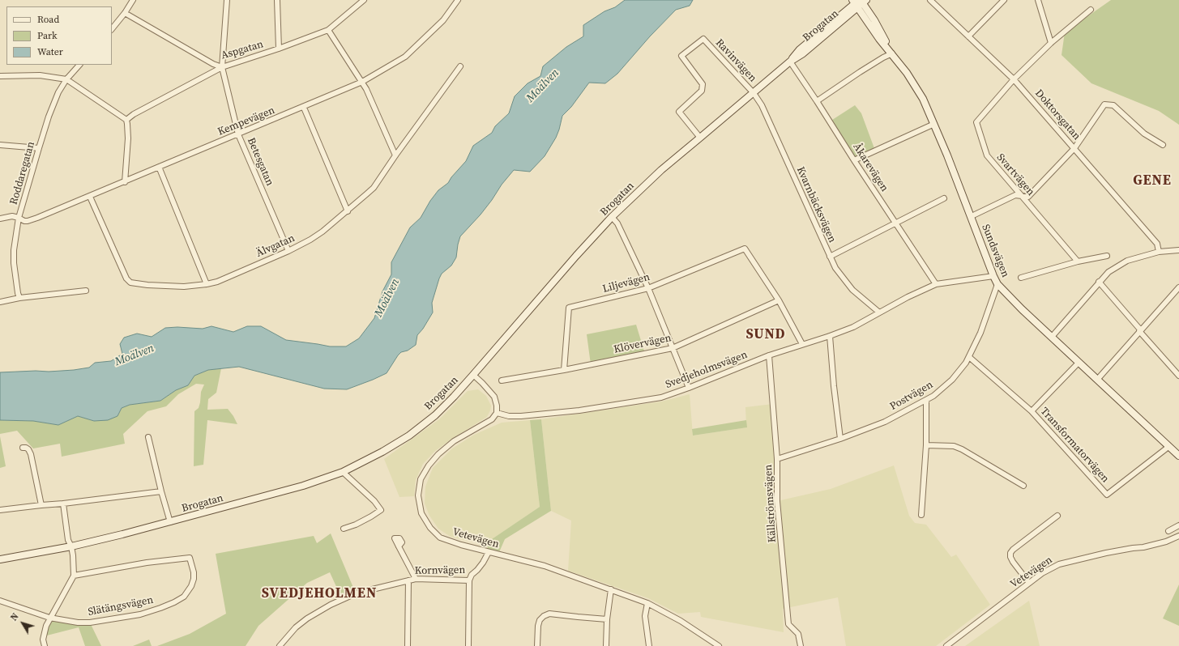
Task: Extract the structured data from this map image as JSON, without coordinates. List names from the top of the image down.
{
  "streets": {
    "main road": ["Brogatan", "Sundsvägen"],
    "street": [
      "Aspgatan",
      "Ravinvägen",
      "Doktorsgatan",
      "Kempevägen",
      "Betesgatan",
      "Åkarevägen",
      "Roddaregatan",
      "Svartvägen",
      "Kvarnbäcksvägen",
      "Älvgatan",
      "Liljevägen",
      "Klövervägen",
      "Svedjeholmsvägen",
      "Postvägen",
      "Transformatorvägen",
      "Källströmsvägen",
      "Vetevägen",
      "Kornvägen",
      "Slätängsvägen"
    ]
  },
  "crossings": [
    ["Brogatan", "Ravinvägen"],
    ["Brogatan", "Åkarevägen"],
    ["Brogatan", "Kvarnbäcksvägen"],
    ["Brogatan", "Sundsvägen"],
    ["Aspgatan", "Betesgatan"],
    ["Ravinvägen", "Kvarnbäcksvägen"],
    ["Doktorsgatan", "Svartvägen"],
    ["Kempevägen", "Betesgatan"],
    ["Kempevägen", "Roddaregatan"],
    ["Kempevägen", "Älvgatan"],
    ["Betesgatan", "Älvgatan"],
    ["Åkarevägen", "Svedjeholmsvägen"],
    ["Kvarnbäcksvägen", "Svedjeholmsvägen"],
    ["Sundsvägen", "Svedjeholmsvägen"],
    ["Sundsvägen", "Postvägen"],
    ["Sundsvägen", "Transformatorvägen"],
    ["Liljevägen", "Klövervägen"],
    ["Svedjeholmsvägen", "Källströmsvägen"],
    ["Svedjeholmsvägen", "Vetevägen"],
    ["Postvägen", "Transformatorvägen"],
    ["Postvägen", "Källströmsvägen"],
    ["Vetevägen", "Kornvägen"]
  ],
  "districts": ["GENE", "SUND", "SVEDJEHOLMEN"],
  "water": ["Moälven"],
  "legend": ["Road", "Park", "Water"],
  "north": "top left"
}
